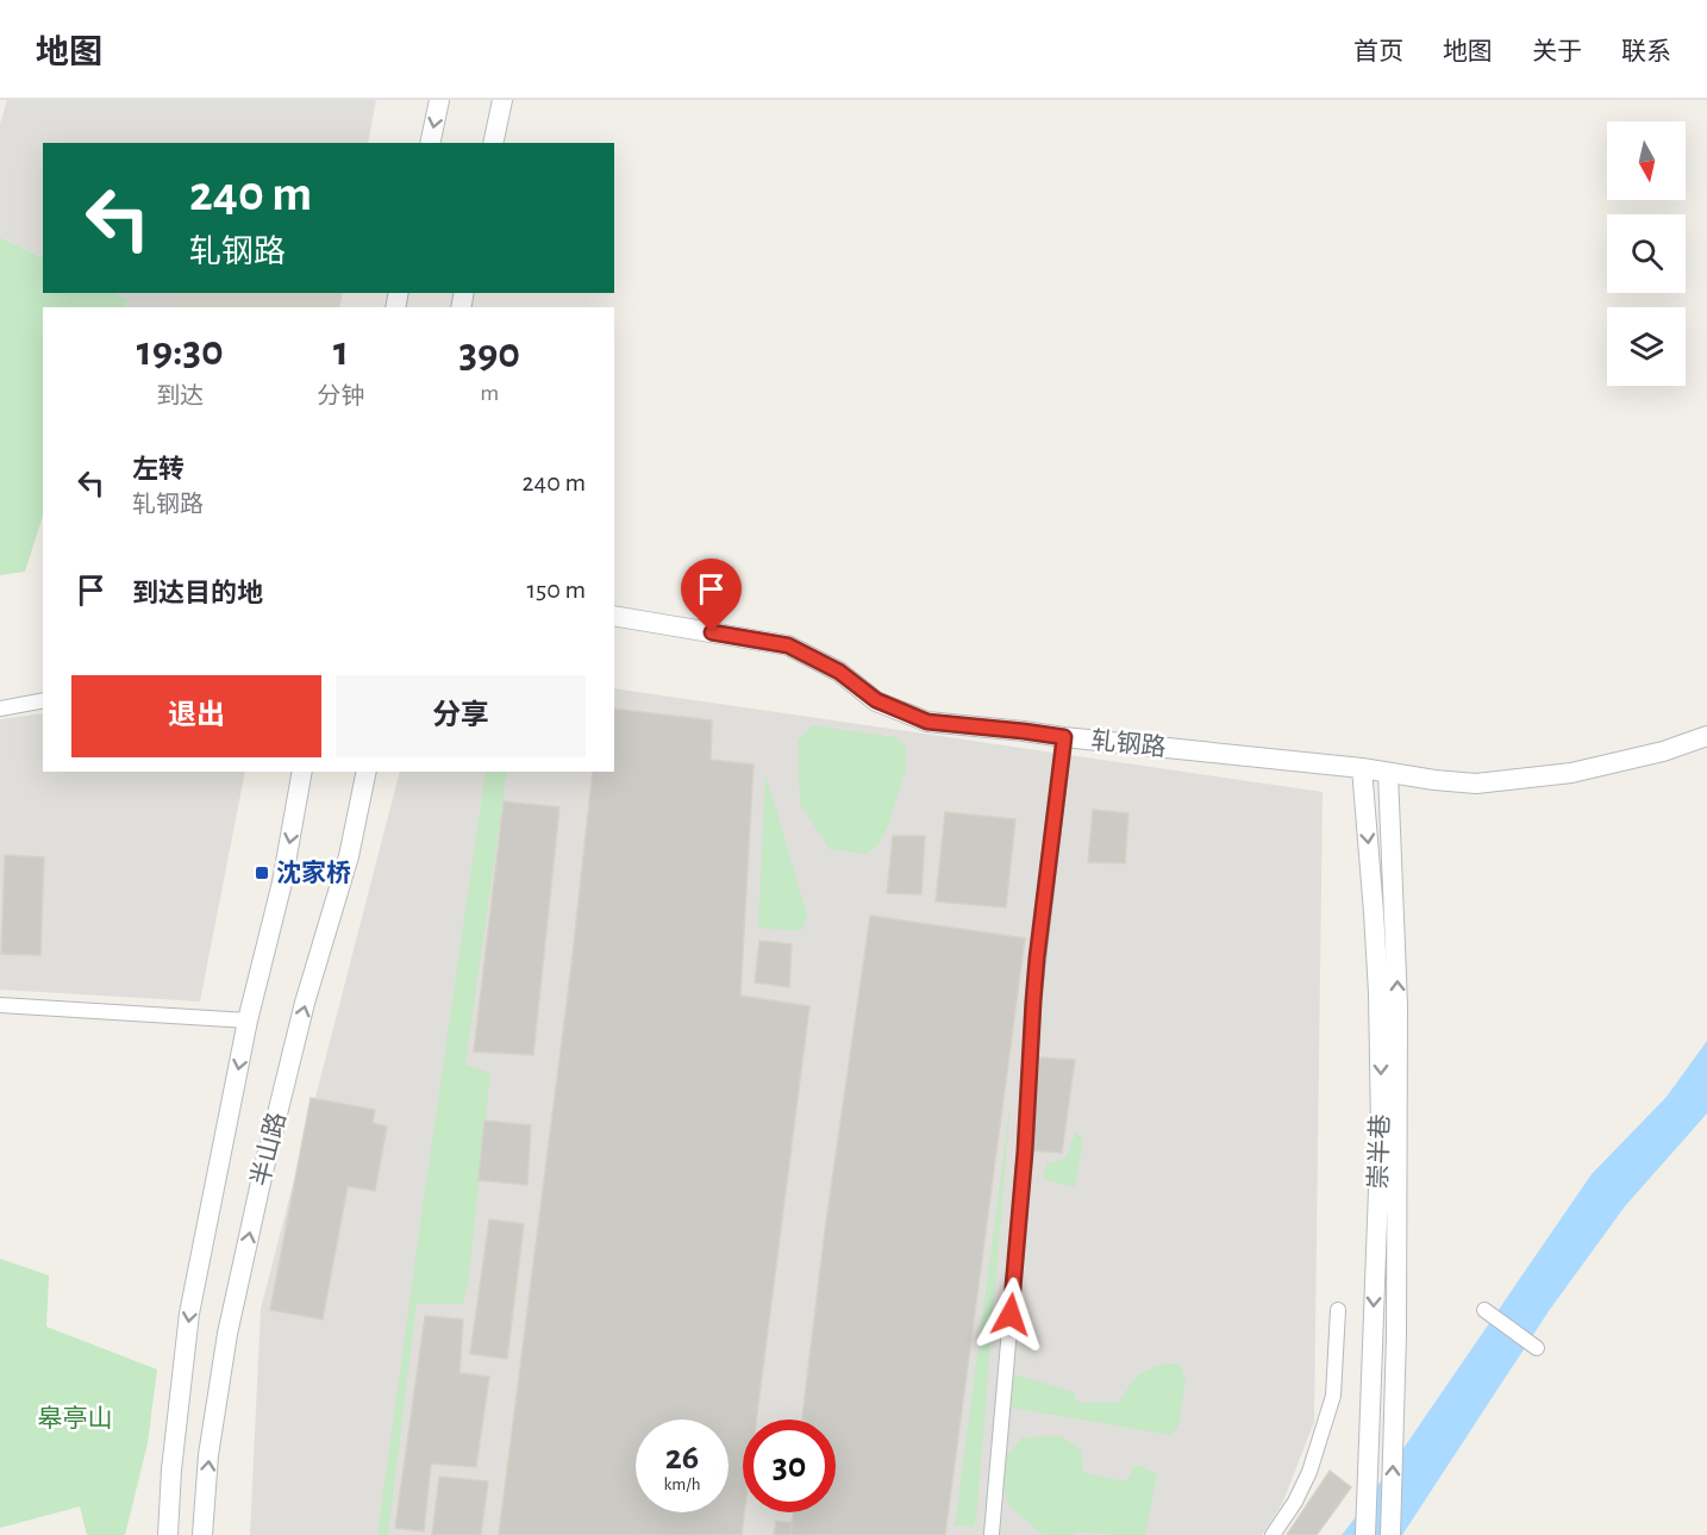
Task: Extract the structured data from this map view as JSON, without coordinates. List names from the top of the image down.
{
  "streets": {
    "street": ["轧钢路", "半山路", "崇半巷"]
  },
  "crossings": [
    ["轧钢路", "崇半巷"]
  ],
  "parks": ["皋亭山"],
  "places": {
    "transit": ["沈家桥"]
  },
  "north": "bottom",
  "page": {
    "header": "地图",
    "nav": [
      "首页",
      "地图",
      "关于",
      "联系"
    ],
    "turn": ["240 m", "轧钢路"],
    "eta": [
      "19:30",
      "到达",
      "1",
      "分钟",
      "390",
      "m"
    ],
    "list": [
      {
        "name": "左转",
        "note": "轧钢路",
        "value": "240 m"
      },
      {
        "name": "到达目的地",
        "value": "150 m"
      }
    ],
    "buttons": ["退出", "分享"],
    "speed": "26 km/h",
    "limit": "30"
  }
}
